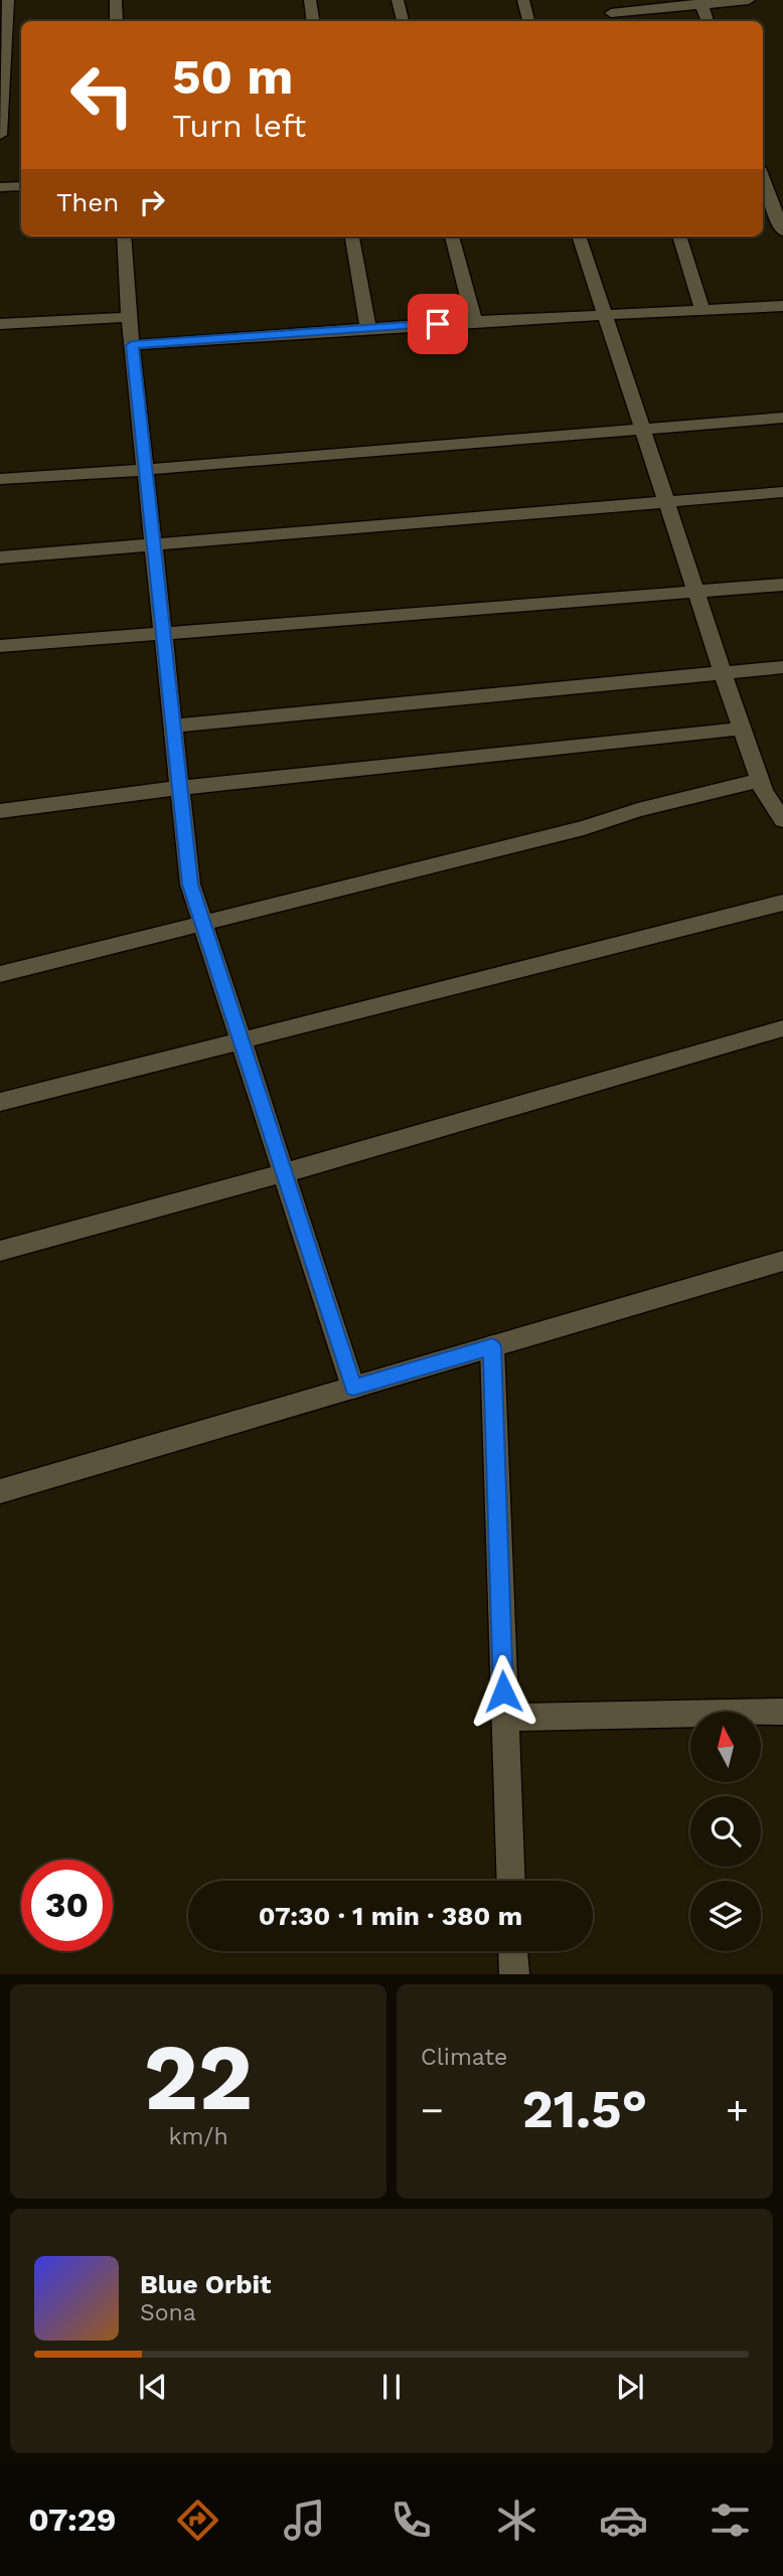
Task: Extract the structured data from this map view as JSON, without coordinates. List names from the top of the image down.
{
  "north": "top",
  "page": {
    "turn": ["50 m", "Turn left"],
    "then": "Then",
    "limit": "30",
    "trip": "07:30 · 1 min · 380 m",
    "tile": [
      ["22", "km/h"],
      "Climate"
    ],
    "heat": ["−", "21.5°", "+"],
    "song": ["Blue Orbit", "Sona"],
    "tabs": "07:29"
  }
}
